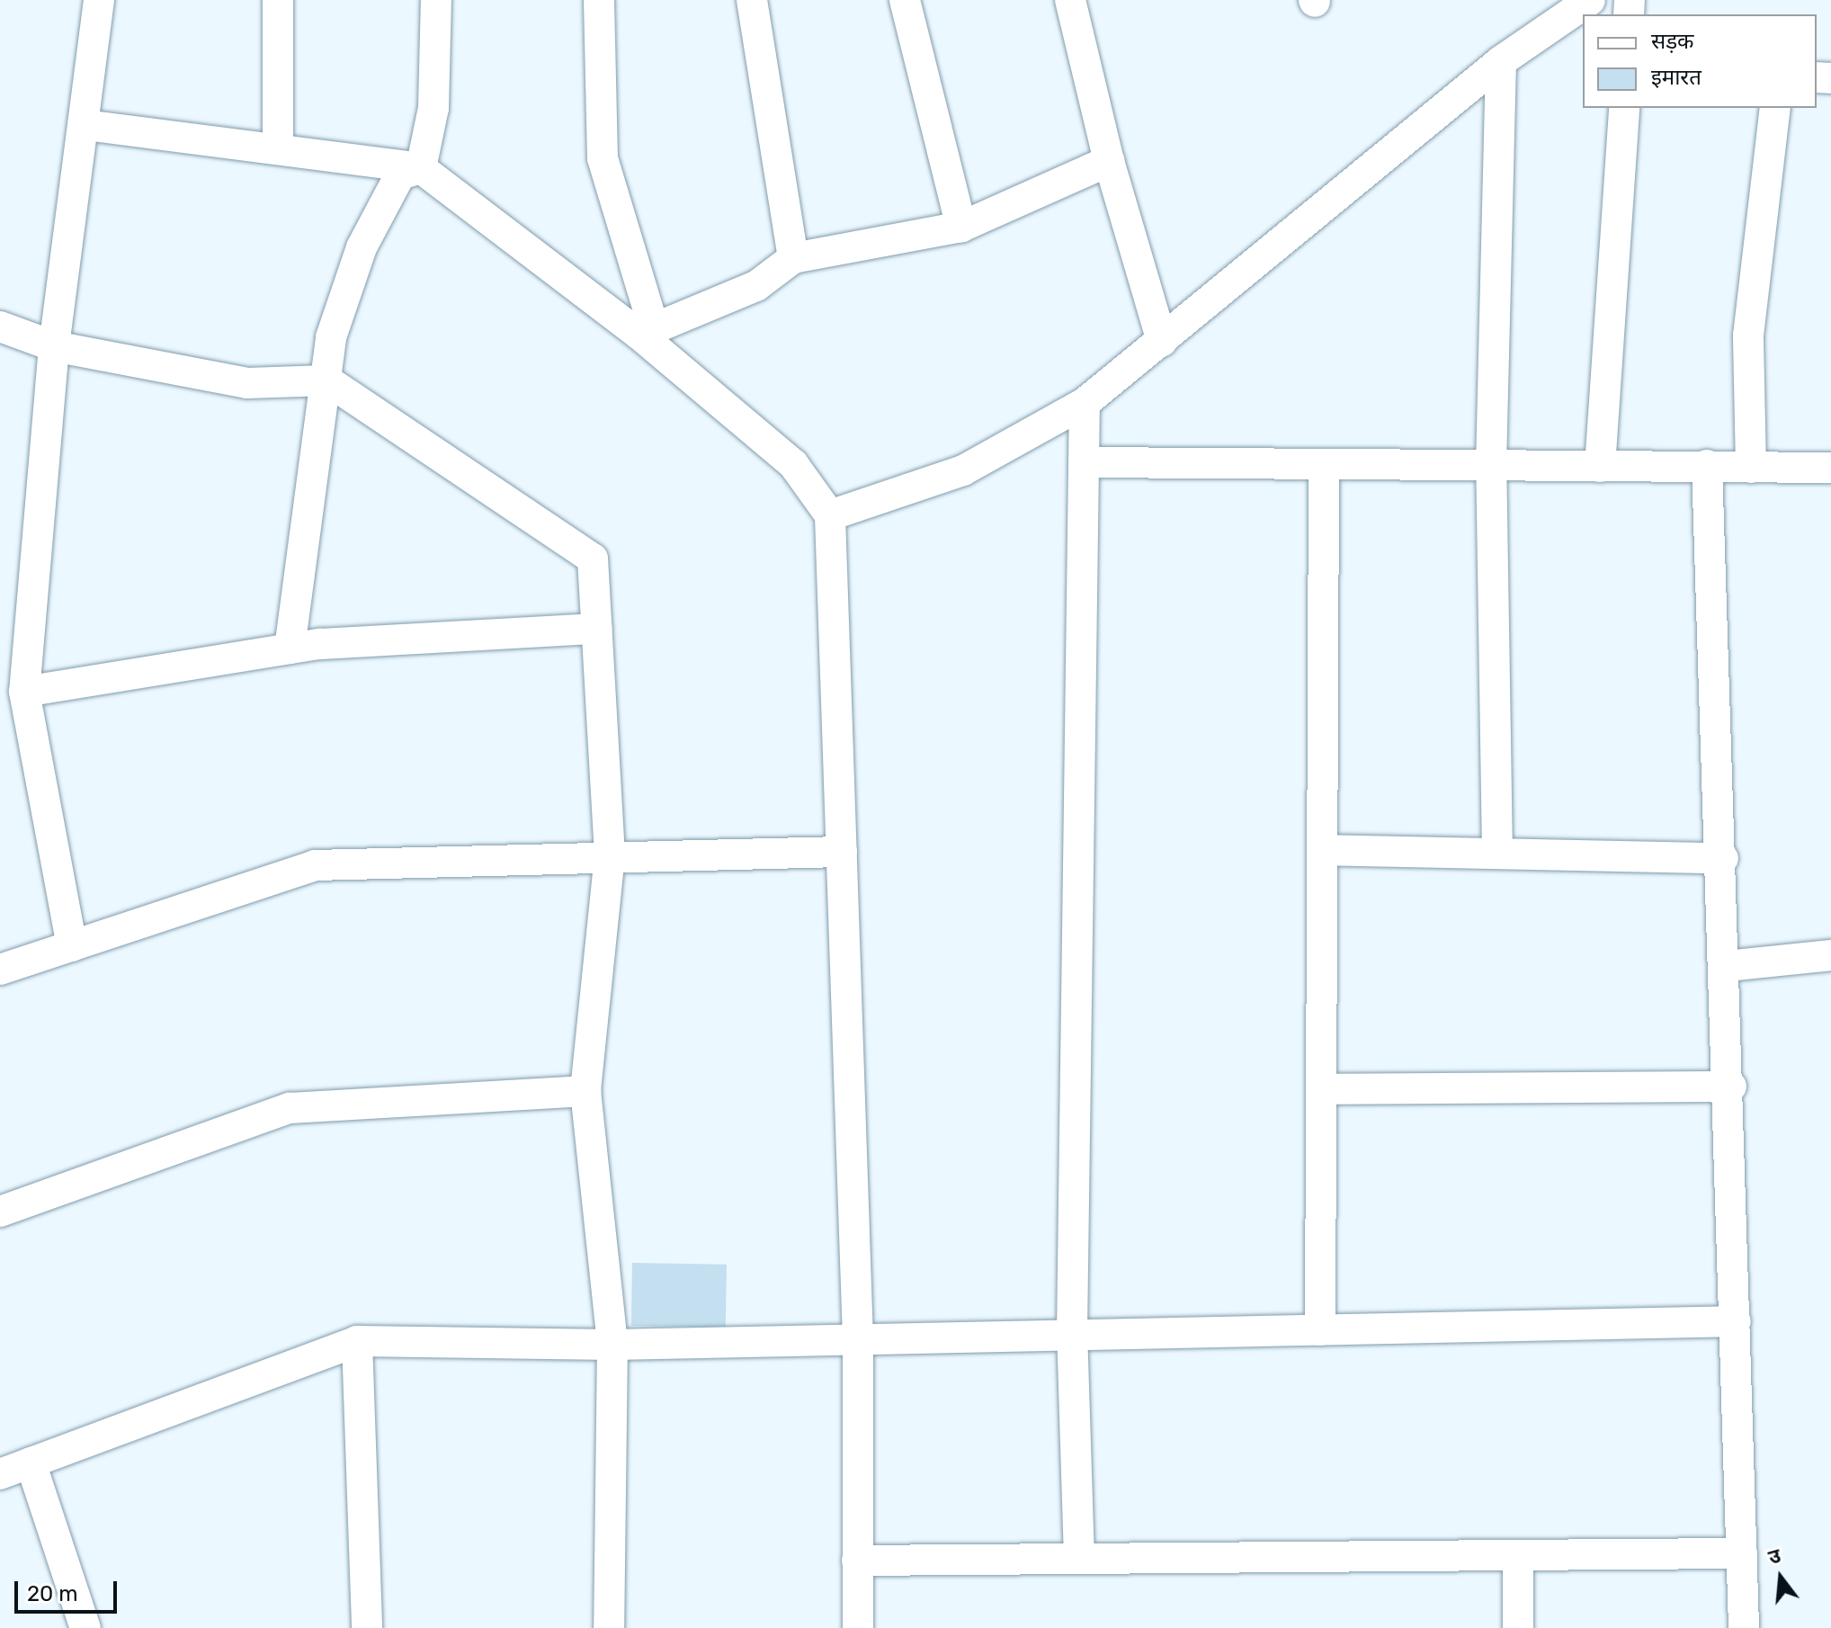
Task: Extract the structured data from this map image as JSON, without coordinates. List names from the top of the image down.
{
  "legend": ["सड़क", "इमारत"],
  "scale_bar": "20 m",
  "north": "top"
}
